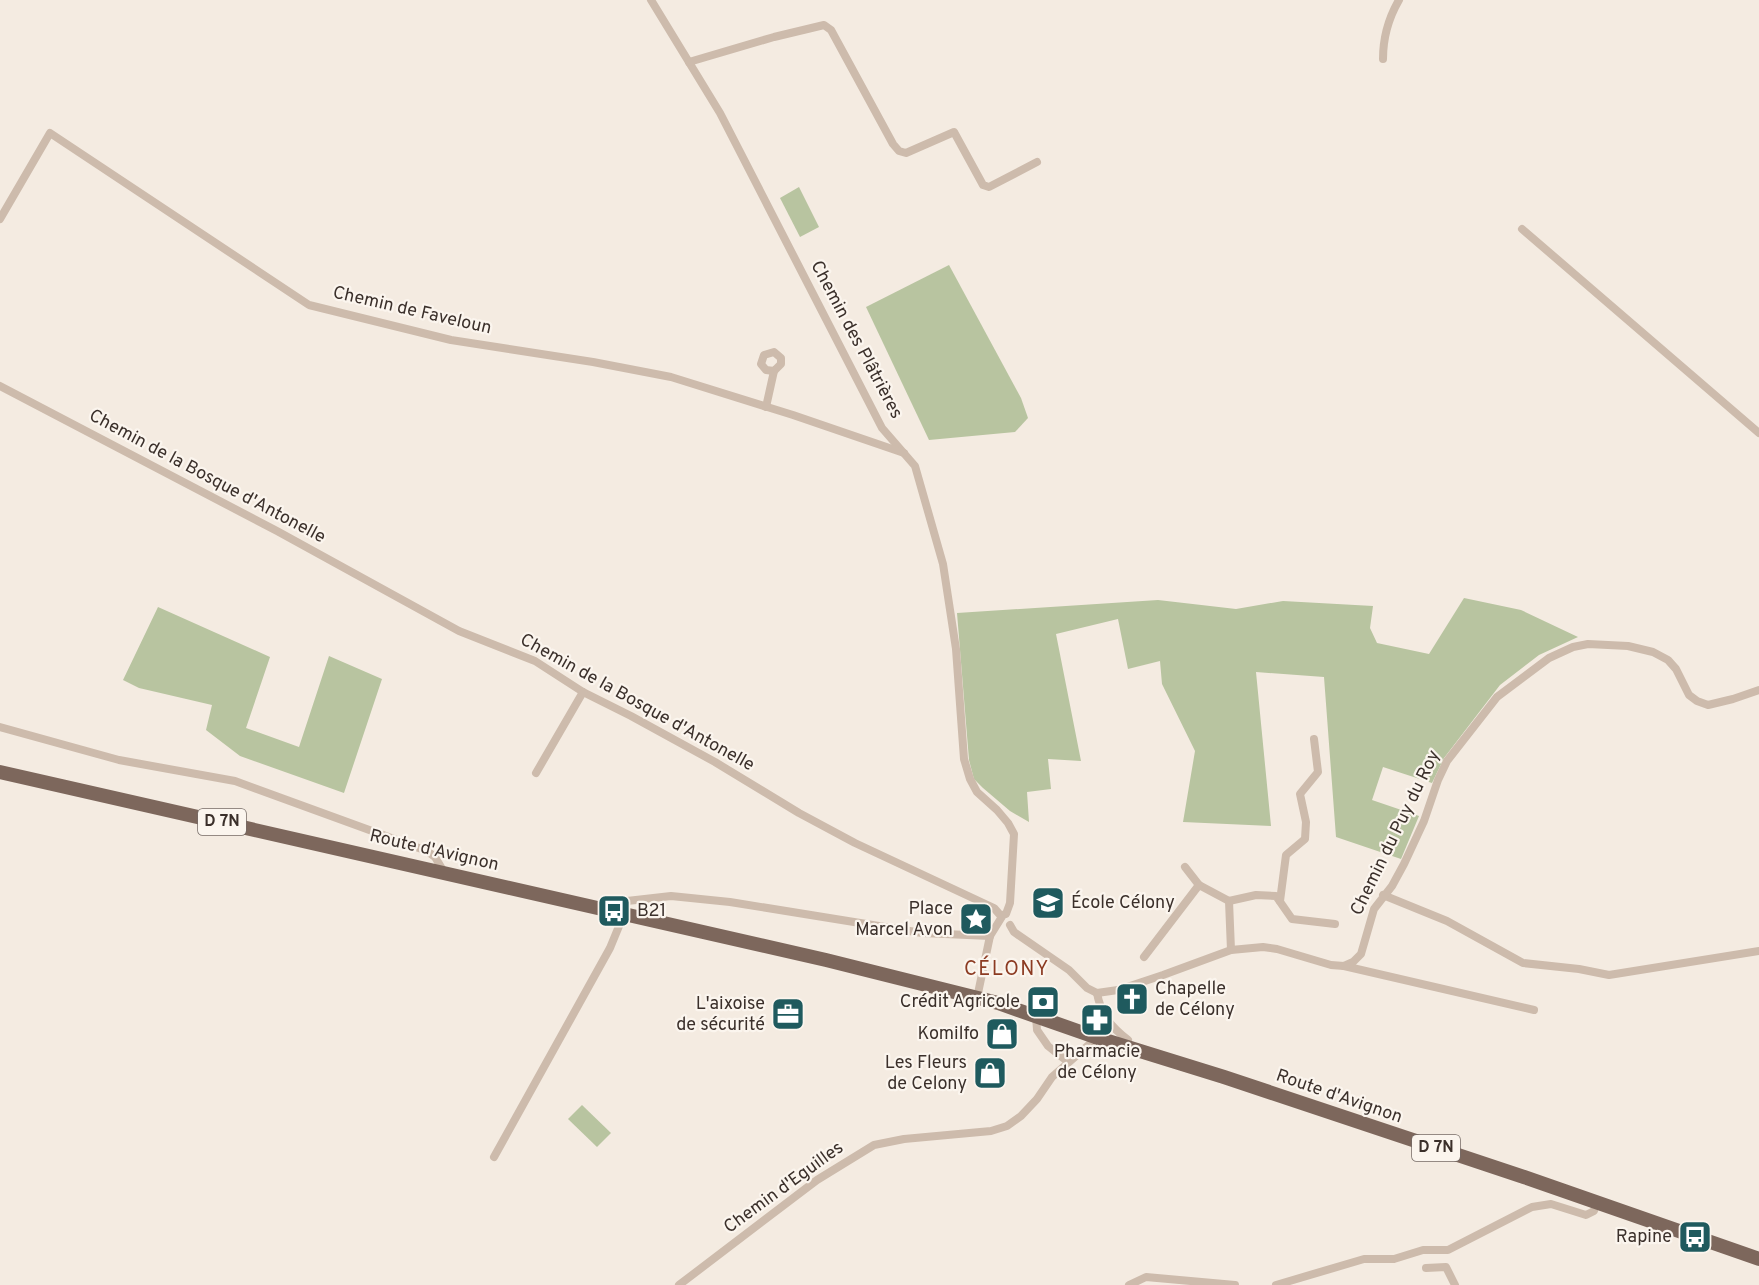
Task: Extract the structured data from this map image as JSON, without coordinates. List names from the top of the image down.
{
  "streets": {
    "main road": ["D 7N", "Route d'Avignon"],
    "street": [
      "Chemin de Faveloun",
      "Chemin des Plâtrières",
      "Chemin de la Bosque d'Antonelle",
      "Chemin du Puy du Roy",
      "Chemin d'Eguilles"
    ]
  },
  "crossings": [
    ["Chemin de Faveloun", "Chemin des Plâtrières"],
    ["Chemin des Plâtrières", "Chemin de la Bosque d'Antonelle"],
    ["Route d'Avignon", "Chemin d'Eguilles"]
  ],
  "districts": ["CÉLONY"],
  "places": {
    "school or university": ["École Célony"],
    "bus stop": ["B21", "Rapine"],
    "place": ["Place Marcel Avon"],
    "church": ["Chapelle de Célony"],
    "bank": ["Crédit Agricole"],
    "office": ["L'aixoise de sécurité"],
    "pharmacy": ["Pharmacie de Célony"],
    "shop": ["Komilfo", "Les Fleurs de Celony"]
  }
}
